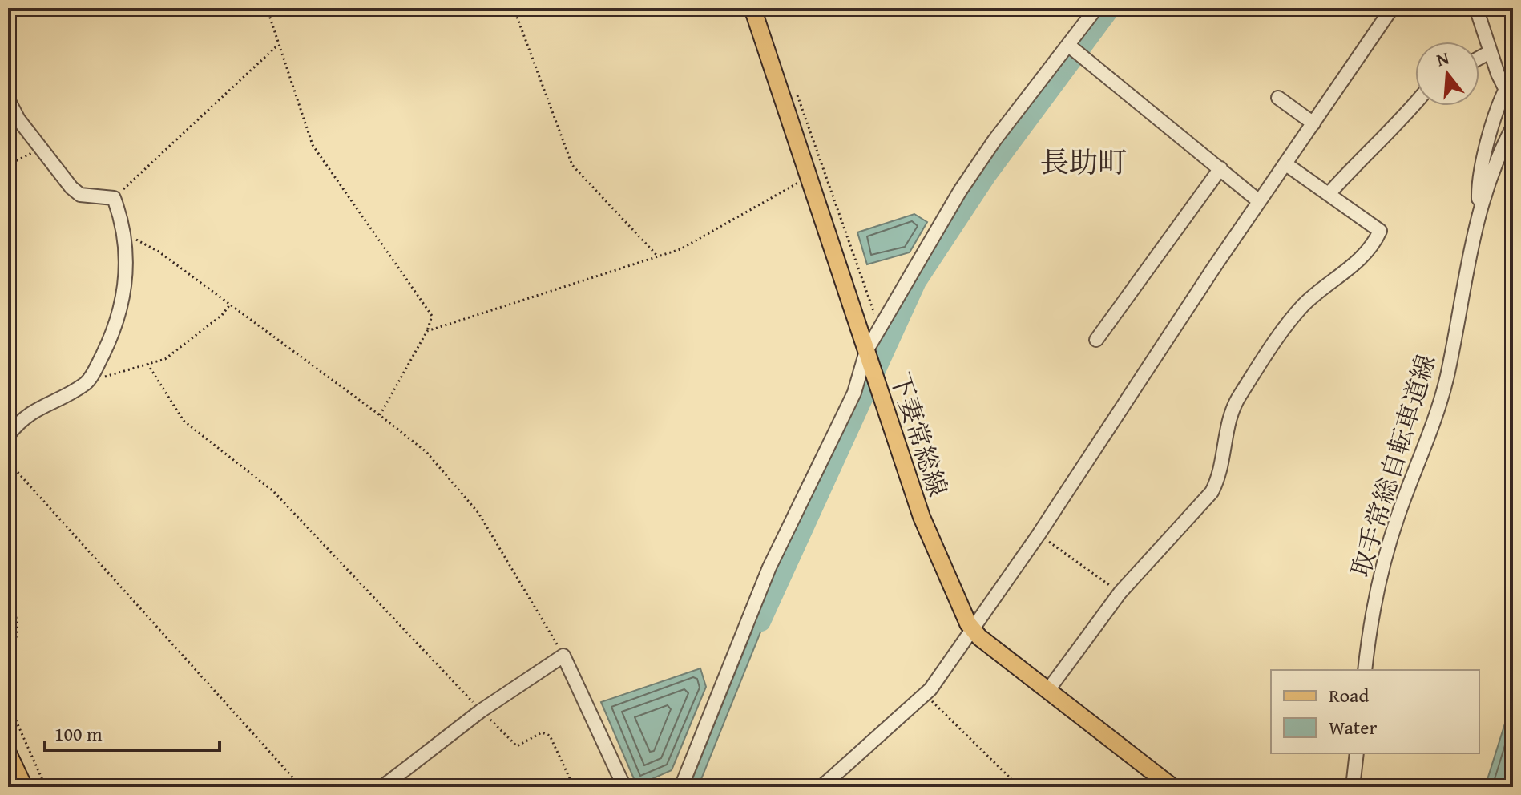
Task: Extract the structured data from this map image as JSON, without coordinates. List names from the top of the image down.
{
  "streets": {
    "main road": ["下妻常総線"],
    "street": ["取手常総自転車道線"]
  },
  "districts": ["長助町"],
  "legend": ["Road", "Water"],
  "scale_bar": "100 m",
  "north": "top"
}
